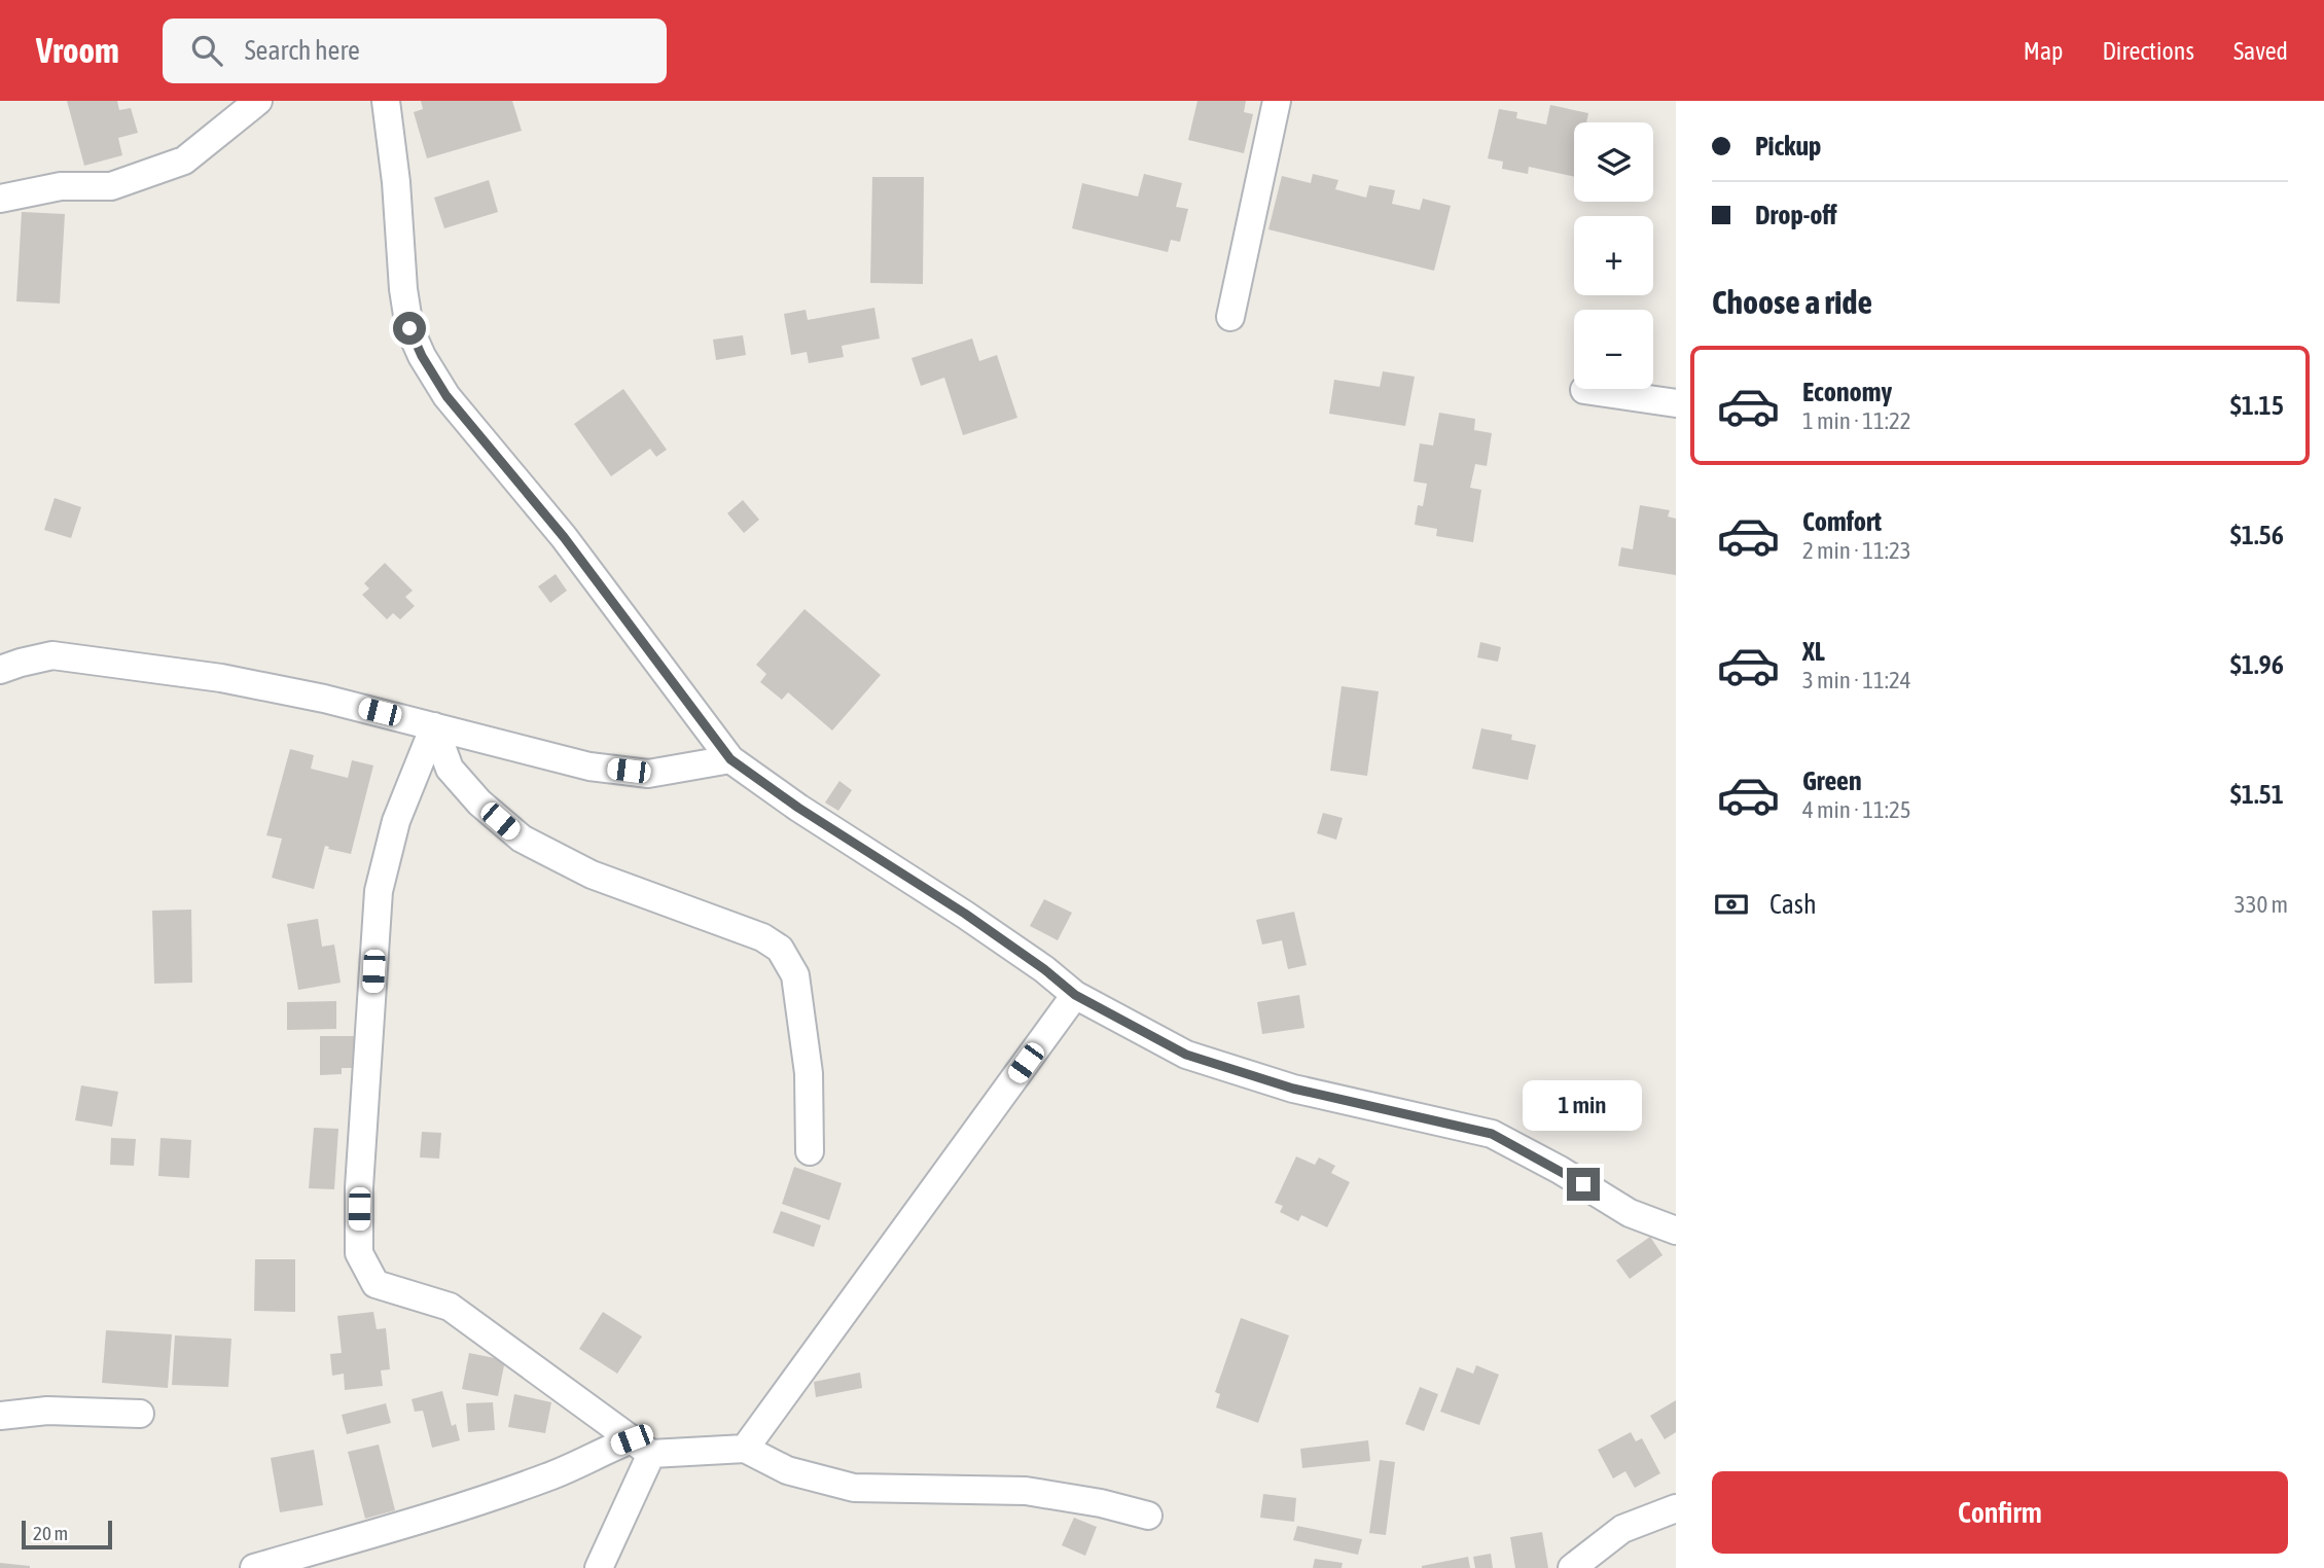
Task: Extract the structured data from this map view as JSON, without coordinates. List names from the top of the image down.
{
  "scale_bar": "20 m",
  "page": {
    "header": "Vroom",
    "search": "Search here",
    "nav": ["Map", "Directions", "Saved"],
    "banner": ["Pickup", "Drop-off"],
    "map_buttons": ["+", "−"],
    "heading": "Choose a ride",
    "list": [
      {
        "name": "Economy",
        "note": "1 min · 11:22",
        "value": "$1.15"
      },
      {
        "name": "Comfort",
        "note": "2 min · 11:23",
        "value": "$1.56"
      },
      {
        "name": "XL",
        "note": "3 min · 11:24",
        "value": "$1.96"
      },
      {
        "name": "Green",
        "note": "4 min · 11:25",
        "value": "$1.51"
      }
    ],
    "pay": ["Cash", "330 m"],
    "bubble": "1 min",
    "buttons": "Confirm",
    "scale": "20 m"
  }
}
